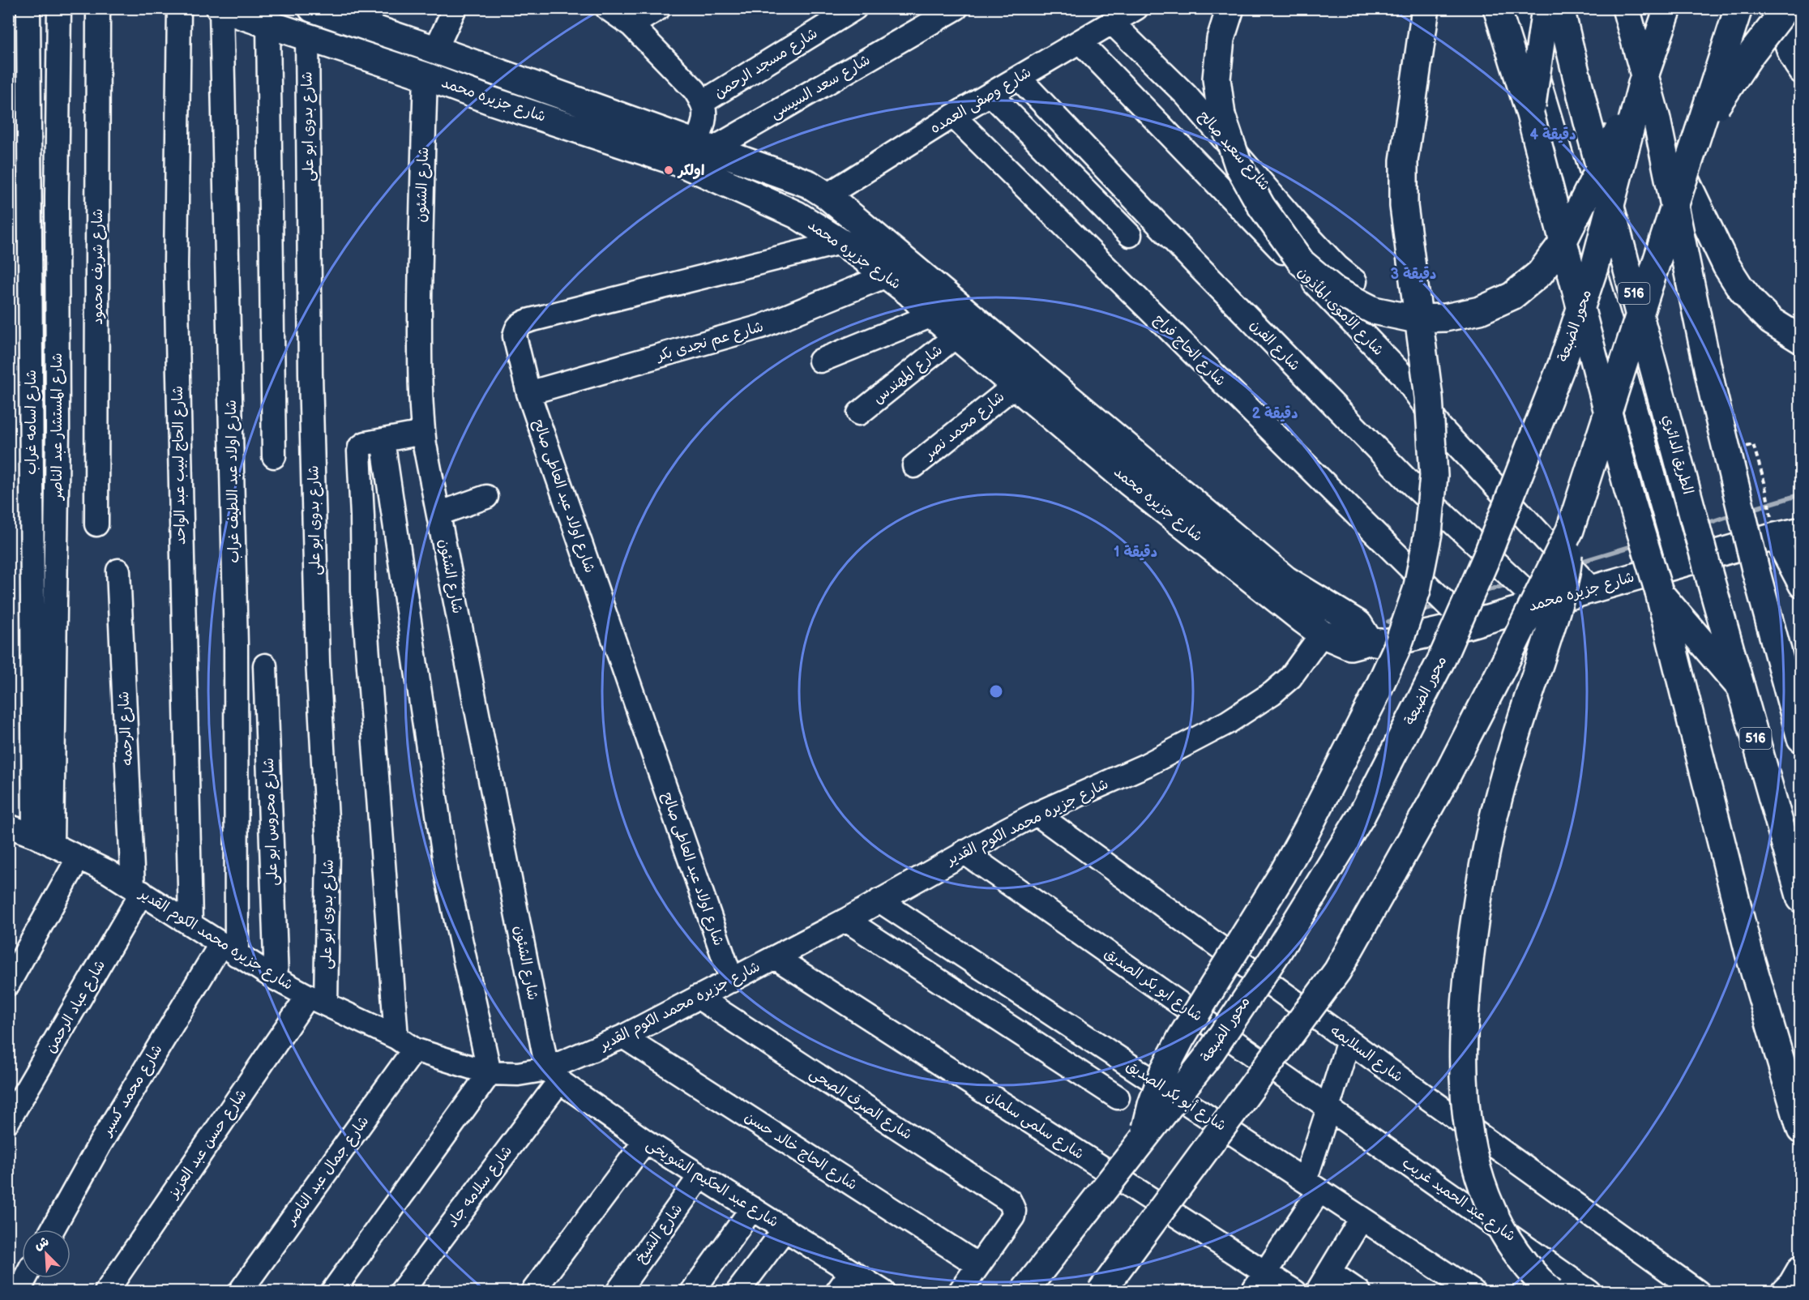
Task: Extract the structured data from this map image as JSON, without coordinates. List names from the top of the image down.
{
  "streets": {
    "main road": [
      "شارع جزيره محمد",
      "516",
      "محور الضبعة",
      "الطريق الدائري"
    ],
    "street": [
      "شارع مسجد الرحمن",
      "شارع سعد السيسى",
      "شارع وصفى العمده",
      "شارع بدوى ابو على",
      "شارع سعيد صالح",
      "شارع الشئون",
      "شارع شريف محمود",
      "شارع الاموى المأذون",
      "شارع عم نجدى بكر",
      "شارع الفرن",
      "شارع الحاج فراج",
      "شارع المهندس",
      "شارع اسامه غراب",
      "شارع محمد نصر",
      "شارع المستشار عبد الناصر",
      "شارع الحاج لبيب عبد الواحد",
      "شارع اولاد عبد اللطيف غراب",
      "شارع اولاد عبد العاطى صالح",
      "شارع الرحمه",
      "شارع محروس ابو على",
      "شارع جزيره محمد الكوم القدير",
      "شارع ابو بكر الصديق",
      "شارع عباد الرحمن",
      "شارع السلايمه",
      "شارع محمد كسبر",
      "شارع أبو بكر الصديق",
      "شارع الصرف الصحى",
      "شارع سلمى سلمان",
      "شارع حسن عبد العزيز",
      "شارع الحاج خالد حسن",
      "شارع جمال عبد الناصر",
      "شارع عبد الحكيم الشويخى",
      "شارع سلامه جاد",
      "شارع عبد الحميد غريب",
      "شارع الشيخ"
    ]
  },
  "crossings": [
    ["شارع سعد السيسى", "شارع جزيره محمد"],
    ["شارع جزيره محمد", "شارع وصفى العمده"],
    ["شارع جزيره محمد", "شارع بدوى ابو على"],
    ["شارع جزيره محمد", "شارع الشئون"],
    ["شارع جزيره محمد", "شارع الاموى المأذون"],
    ["شارع جزيره محمد", "شارع عم نجدى بكر"],
    ["شارع جزيره محمد", "شارع الفرن"],
    ["شارع جزيره محمد", "شارع الحاج فراج"],
    ["شارع جزيره محمد", "شارع المهندس"],
    ["شارع جزيره محمد", "شارع محمد نصر"],
    ["شارع جزيره محمد", "شارع اولاد عبد اللطيف غراب"],
    ["شارع جزيره محمد", "شارع اولاد عبد العاطى صالح"],
    ["شارع جزيره محمد", "شارع جزيره محمد الكوم القدير"],
    ["شارع وصفى العمده", "شارع سعيد صالح"],
    ["شارع وصفى العمده", "شارع الاموى المأذون"],
    ["شارع وصفى العمده", "شارع الفرن"],
    ["شارع وصفى العمده", "شارع الحاج فراج"],
    ["شارع بدوى ابو على", "شارع جزيره محمد الكوم القدير"],
    ["شارع بدوى ابو على", "شارع حسن عبد العزيز"],
    ["شارع الشئون", "شارع جزيره محمد الكوم القدير"],
    ["شارع الشئون", "شارع عبد الحكيم الشويخى"],
    ["شارع الشئون", "شارع سلامه جاد"],
    ["شارع عم نجدى بكر", "شارع اولاد عبد العاطى صالح"],
    ["شارع اسامه غراب", "شارع المستشار عبد الناصر"],
    ["شارع اسامه غراب", "شارع جزيره محمد الكوم القدير"],
    ["شارع المستشار عبد الناصر", "شارع جزيره محمد الكوم القدير"],
    ["شارع الحاج لبيب عبد الواحد", "شارع جزيره محمد الكوم القدير"],
    ["شارع اولاد عبد اللطيف غراب", "شارع جزيره محمد الكوم القدير"],
    ["شارع اولاد عبد اللطيف غراب", "شارع محمد كسبر"],
    ["شارع اولاد عبد العاطى صالح", "شارع جزيره محمد الكوم القدير"],
    ["شارع الرحمه", "شارع جزيره محمد الكوم القدير"],
    ["شارع الرحمه", "شارع عباد الرحمن"],
    ["شارع محروس ابو على", "شارع جزيره محمد الكوم القدير"],
    ["شارع جزيره محمد الكوم القدير", "شارع ابو بكر الصديق"],
    ["شارع جزيره محمد الكوم القدير", "شارع عباد الرحمن"],
    ["شارع جزيره محمد الكوم القدير", "شارع السلايمه"],
    ["شارع جزيره محمد الكوم القدير", "شارع محمد كسبر"],
    ["شارع جزيره محمد الكوم القدير", "شارع أبو بكر الصديق"],
    ["شارع جزيره محمد الكوم القدير", "شارع الصرف الصحى"],
    ["شارع جزيره محمد الكوم القدير", "شارع سلمى سلمان"],
    ["شارع جزيره محمد الكوم القدير", "شارع حسن عبد العزيز"],
    ["شارع جزيره محمد الكوم القدير", "شارع الحاج خالد حسن"],
    ["شارع جزيره محمد الكوم القدير", "شارع جمال عبد الناصر"],
    ["شارع جزيره محمد الكوم القدير", "شارع عبد الحكيم الشويخى"],
    ["شارع جزيره محمد الكوم القدير", "شارع سلامه جاد"],
    ["شارع ابو بكر الصديق", "شارع عبد الحميد غريب"],
    ["شارع الصرف الصحى", "شارع الحاج خالد حسن"],
    ["شارع عبد الحكيم الشويخى", "شارع سلامه جاد"],
    ["شارع عبد الحكيم الشويخى", "شارع الشيخ"]
  ],
  "places": ["اولكر"],
  "north": "top left",
  "rings": [
    "4 دقيقة",
    "3 دقيقة",
    "2 دقيقة",
    "1 دقيقة"
  ]
}
